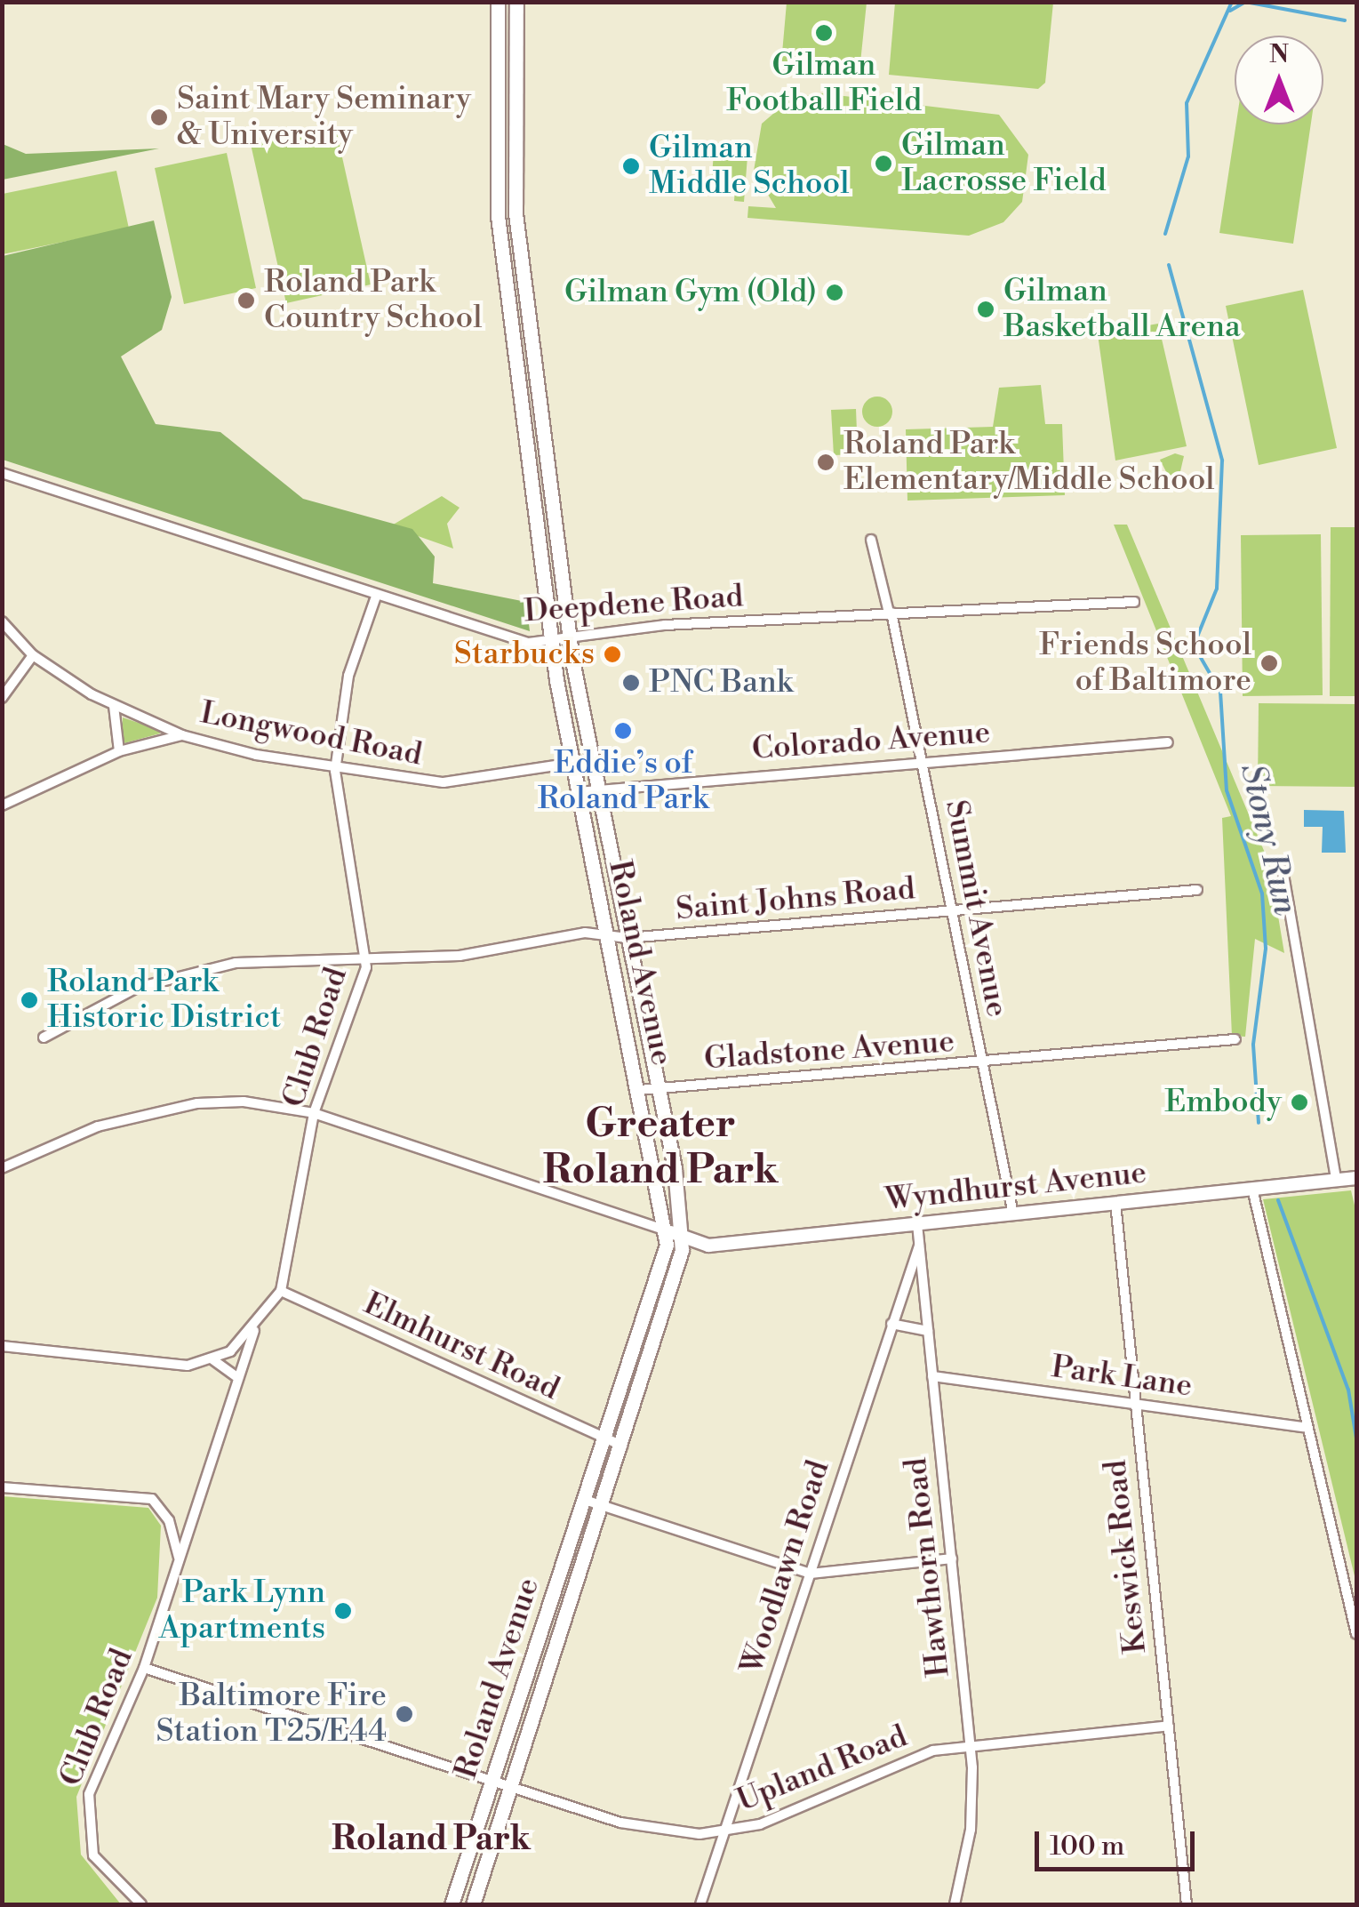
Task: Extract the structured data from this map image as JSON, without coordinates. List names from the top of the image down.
{
  "streets": {
    "main road": ["Roland Avenue"],
    "street": [
      "Deepdene Road",
      "Longwood Road",
      "Colorado Avenue",
      "Saint Johns Road",
      "Summit Avenue",
      "Club Road",
      "Gladstone Avenue",
      "Wyndhurst Avenue",
      "Elmhurst Road",
      "Park Lane",
      "Keswick Road",
      "Woodlawn Road",
      "Hawthorn Road",
      "Upland Road"
    ]
  },
  "crossings": [
    ["Deepdene Road", "Summit Avenue"],
    ["Deepdene Road", "Roland Avenue"],
    ["Deepdene Road", "Club Road"],
    ["Longwood Road", "Roland Avenue"],
    ["Longwood Road", "Club Road"],
    ["Colorado Avenue", "Summit Avenue"],
    ["Colorado Avenue", "Roland Avenue"],
    ["Saint Johns Road", "Summit Avenue"],
    ["Saint Johns Road", "Roland Avenue"],
    ["Saint Johns Road", "Club Road"],
    ["Summit Avenue", "Gladstone Avenue"],
    ["Summit Avenue", "Wyndhurst Avenue"],
    ["Roland Avenue", "Gladstone Avenue"],
    ["Roland Avenue", "Wyndhurst Avenue"],
    ["Roland Avenue", "Elmhurst Road"],
    ["Roland Avenue", "Upland Road"],
    ["Club Road", "Elmhurst Road"],
    ["Club Road", "Upland Road"],
    ["Wyndhurst Avenue", "Keswick Road"],
    ["Wyndhurst Avenue", "Hawthorn Road"],
    ["Park Lane", "Keswick Road"],
    ["Park Lane", "Hawthorn Road"],
    ["Keswick Road", "Upland Road"],
    ["Woodlawn Road", "Hawthorn Road"],
    ["Woodlawn Road", "Upland Road"],
    ["Hawthorn Road", "Upland Road"]
  ],
  "districts": ["Greater Roland Park", "Roland Park"],
  "water": ["Stony Run"],
  "places": [
    "Gilman Football Field",
    "Saint Mary Seminary & University",
    "Gilman Lacrosse Field",
    "Gilman Middle School",
    "Gilman Gym (Old)",
    "Roland Park Country School",
    "Gilman Basketball Arena",
    "Roland Park Elementary/Middle School",
    "Starbucks",
    "Friends School of Baltimore",
    "PNC Bank",
    "Eddie’s of Roland Park",
    "Roland Park Historic District",
    "Embody",
    "Park Lynn Apartments",
    "Baltimore Fire Station T25/E44"
  ],
  "scale_bar": "100 m",
  "north": "top"
}
